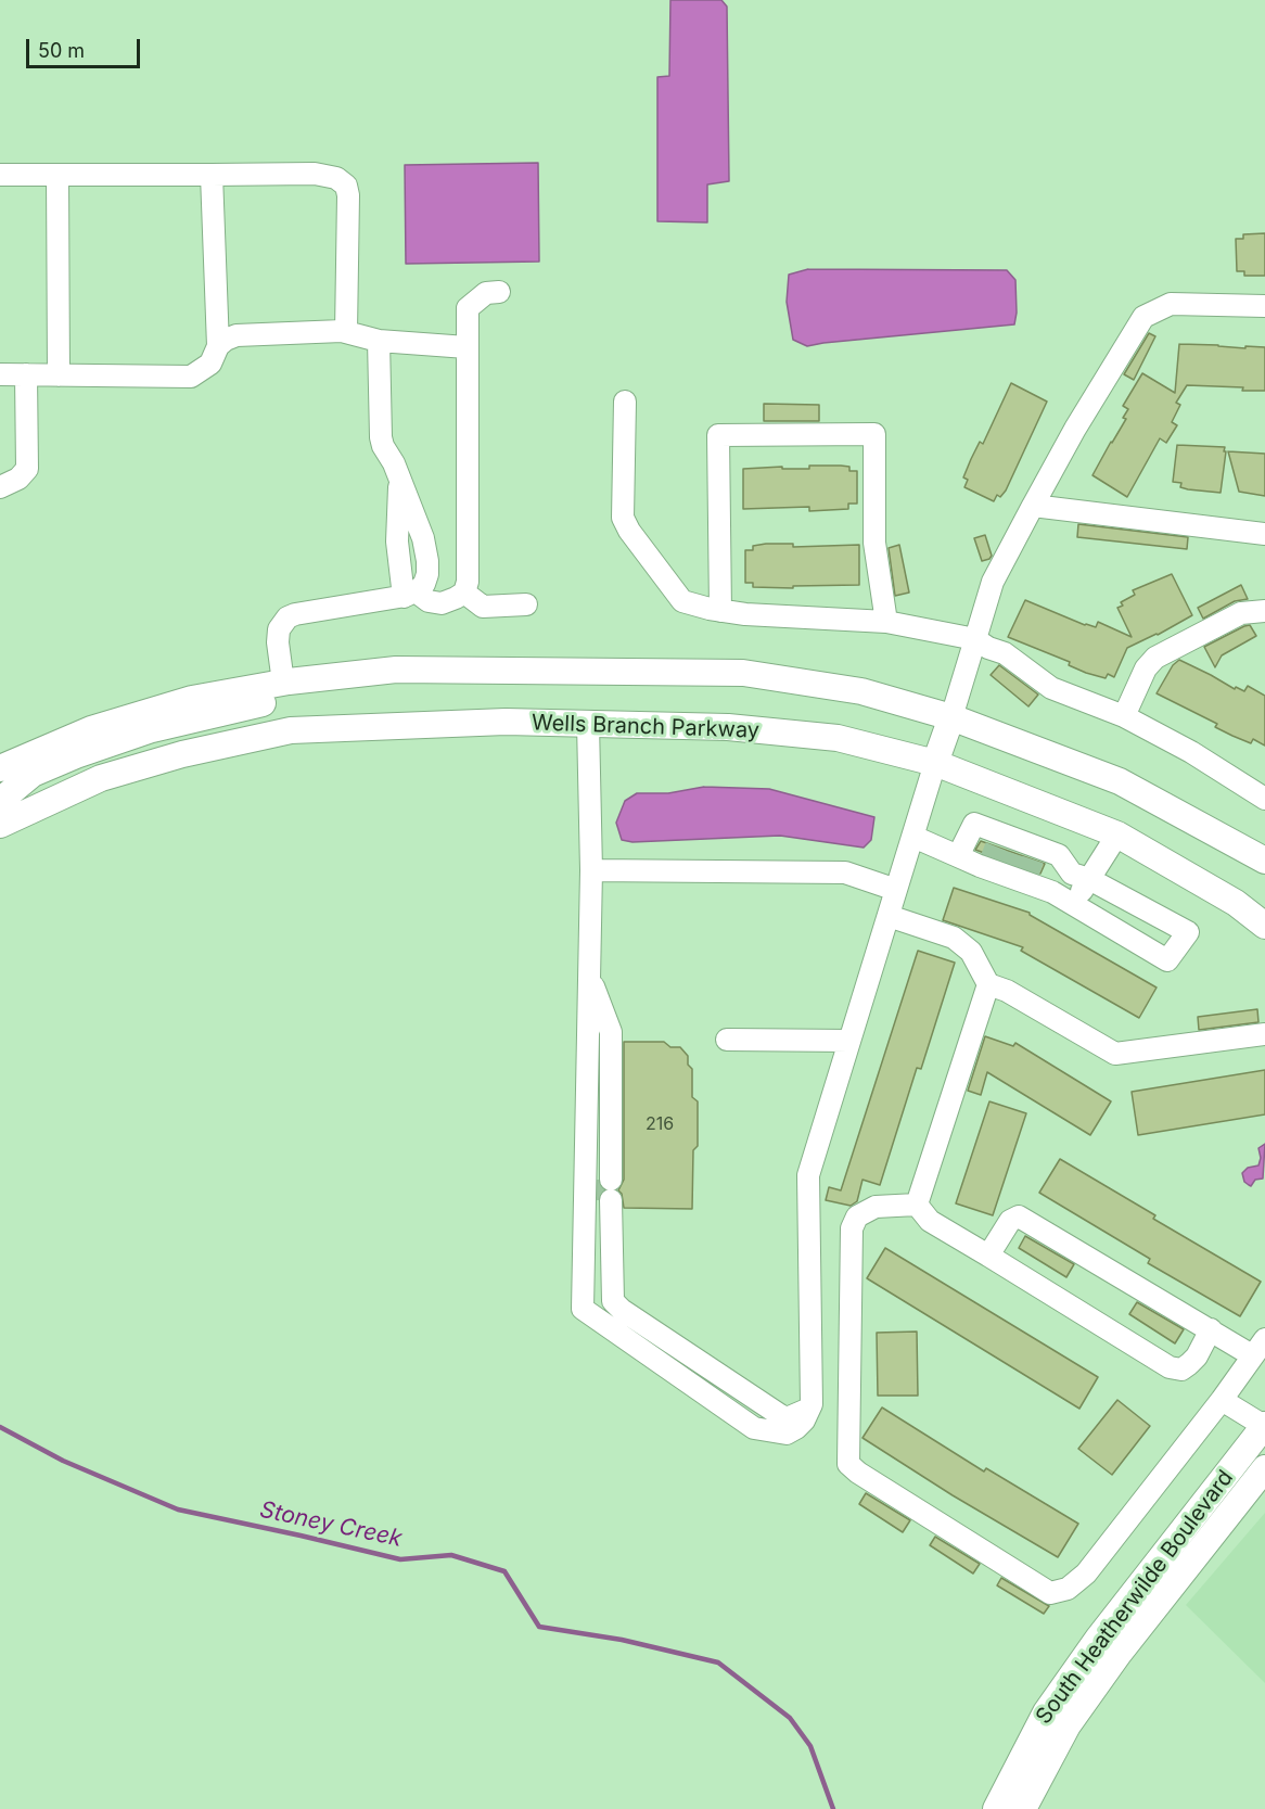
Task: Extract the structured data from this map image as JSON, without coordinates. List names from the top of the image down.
{
  "streets": {
    "main road": ["Wells Branch Parkway", "South Heatherwilde Boulevard"]
  },
  "water": ["Stoney Creek"],
  "house_numbers": ["216"],
  "scale_bar": "50 m"
}
